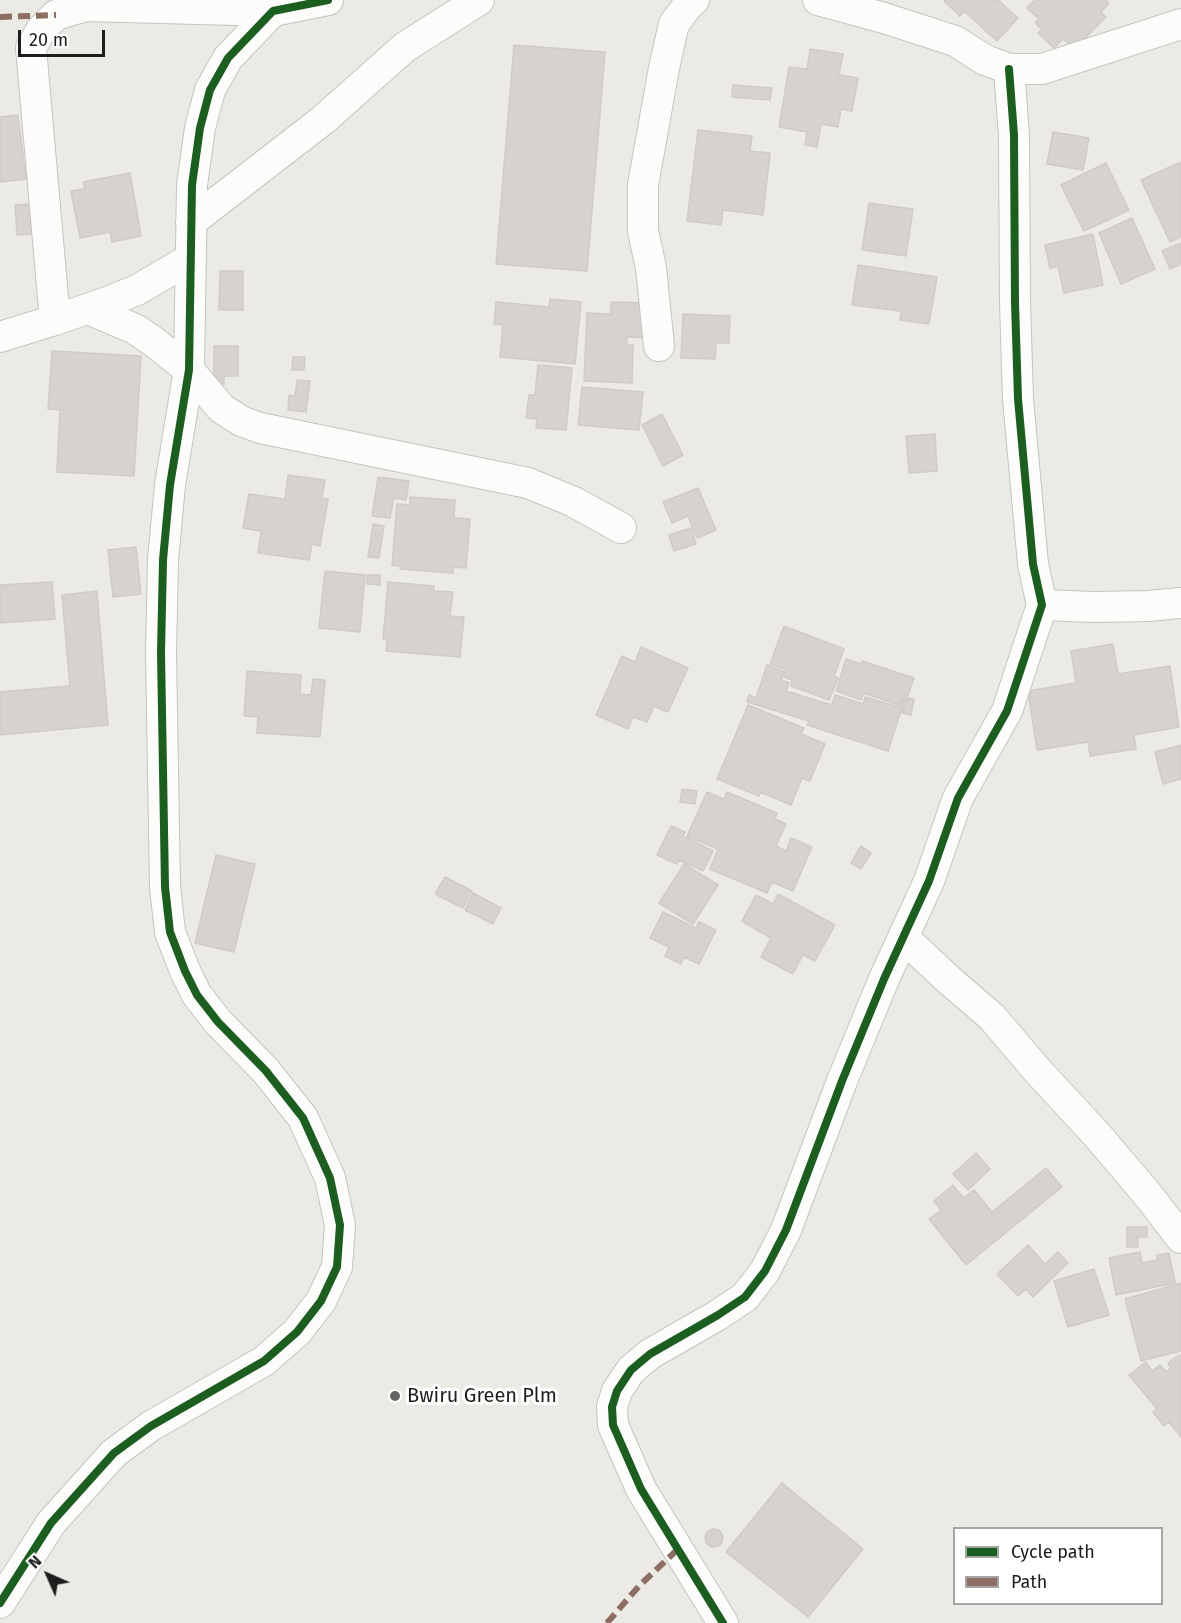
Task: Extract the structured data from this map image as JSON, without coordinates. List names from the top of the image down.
{
  "places": ["Bwiru Green Plm"],
  "legend": ["Cycle path", "Path"],
  "scale_bar": "20 m",
  "north": "top left"
}
